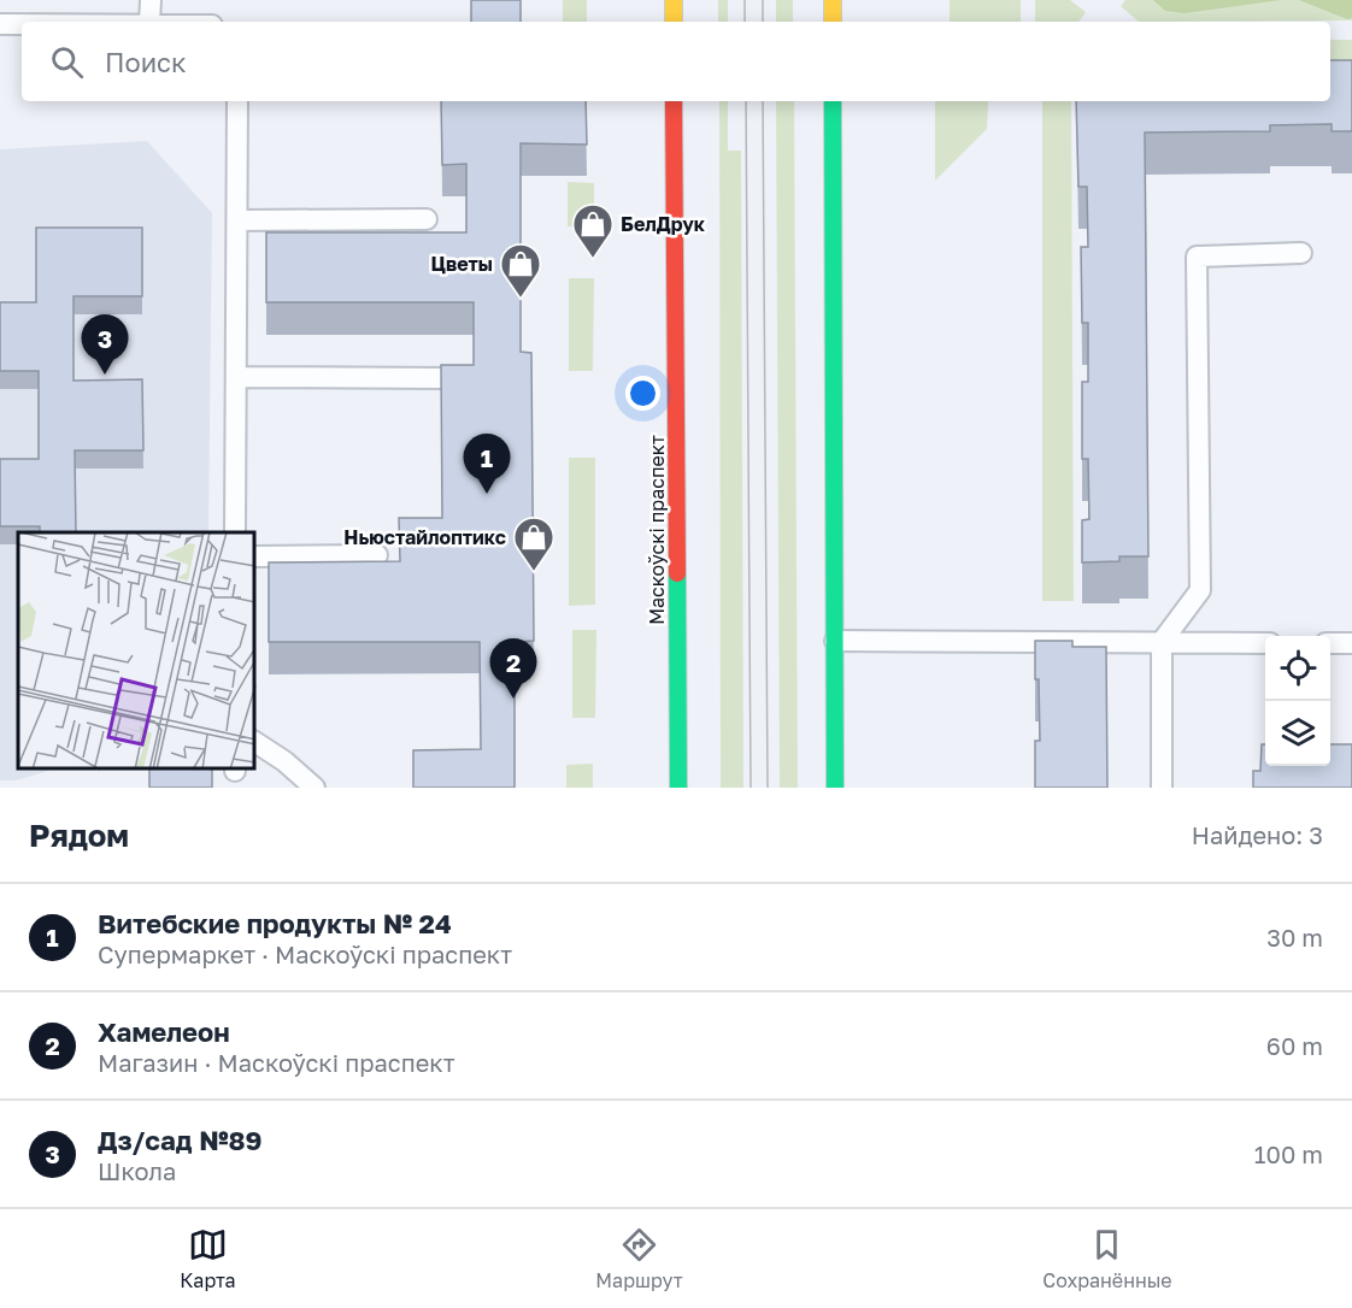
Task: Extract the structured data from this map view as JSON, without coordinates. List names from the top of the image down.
{
  "streets": {
    "main road": ["Маскоўскі праспект"]
  },
  "places": {
    "shop": ["БелДрук", "Цветы", "Ньюстайлоптикс"]
  },
  "page": {
    "search": "Поиск",
    "pins": ["3", "1", "2"],
    "heading": ["Рядом", "Найдено: 3"],
    "list": [
      {
        "mark": "1",
        "name": "Витебские продукты № 24",
        "note": "Супермаркет · Маскоўскі праспект",
        "value": "30 m"
      },
      {
        "mark": "2",
        "name": "Хамелеон",
        "note": "Магазин · Маскоўскі праспект",
        "value": "60 m"
      },
      {
        "mark": "3",
        "name": "Дз/сад №89",
        "note": "Школа",
        "value": "100 m"
      }
    ],
    "nav": ["Карта", "Маршрут", "Сохранённые"]
  }
}
